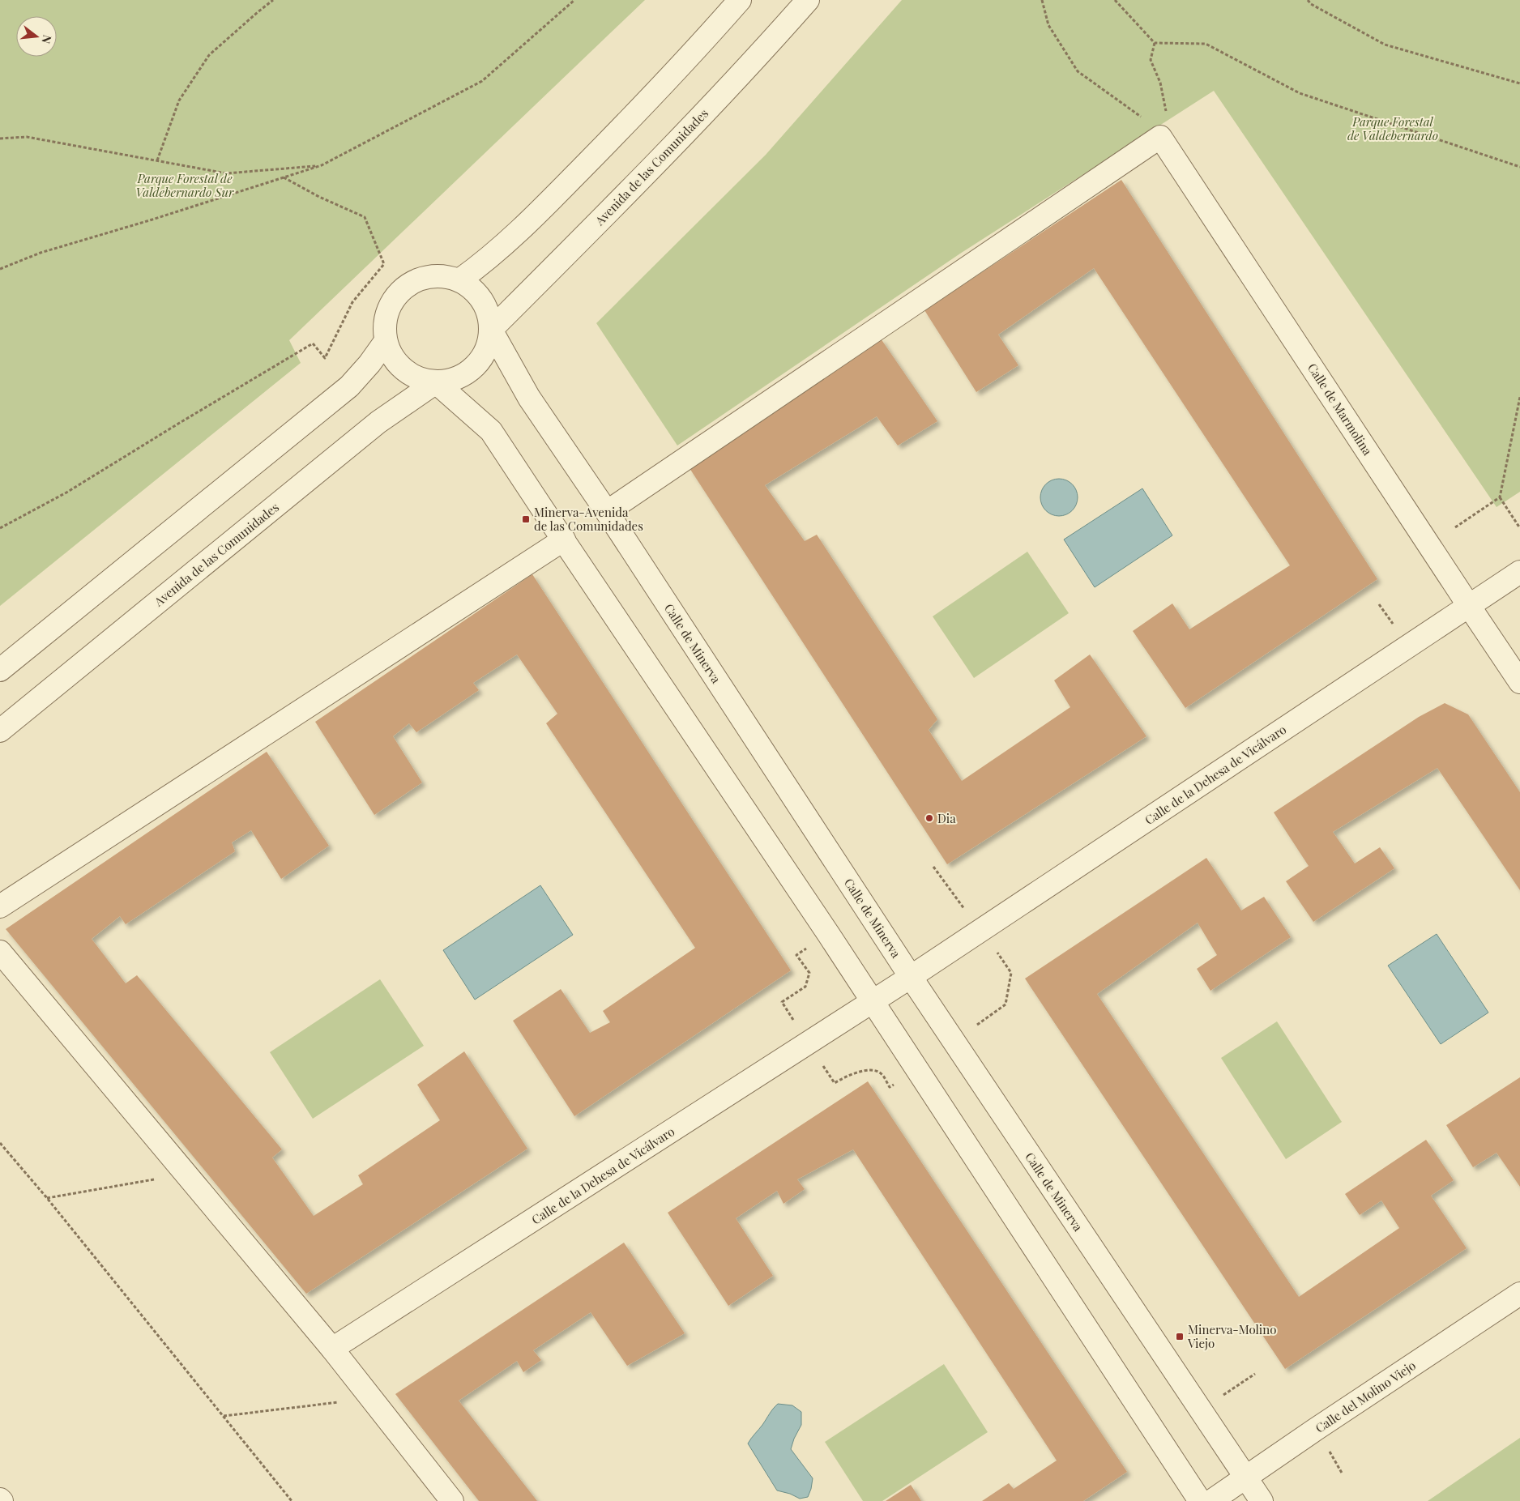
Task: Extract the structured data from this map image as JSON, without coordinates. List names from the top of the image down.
{
  "streets": {
    "street": [
      "Avenida de las Comunidades",
      "Calle de Marmolina",
      "Calle de Minerva",
      "Calle de la Dehesa de Vicálvaro",
      "Calle del Molino Viejo"
    ]
  },
  "crossings": [
    ["Avenida de las Comunidades", "Calle de Minerva"],
    ["Calle de Marmolina", "Calle de la Dehesa de Vicálvaro"],
    ["Calle de Minerva", "Calle de la Dehesa de Vicálvaro"],
    ["Calle de Minerva", "Calle del Molino Viejo"]
  ],
  "parks": ["Parque Forestal de Valdebernardo", "Parque Forestal de Valdebernardo Sur"],
  "places": {
    "transit": ["Minerva-Avenida de las Comunidades", "Minerva-Molino Viejo"],
    "other": ["Dia"]
  },
  "north": "right"
}
